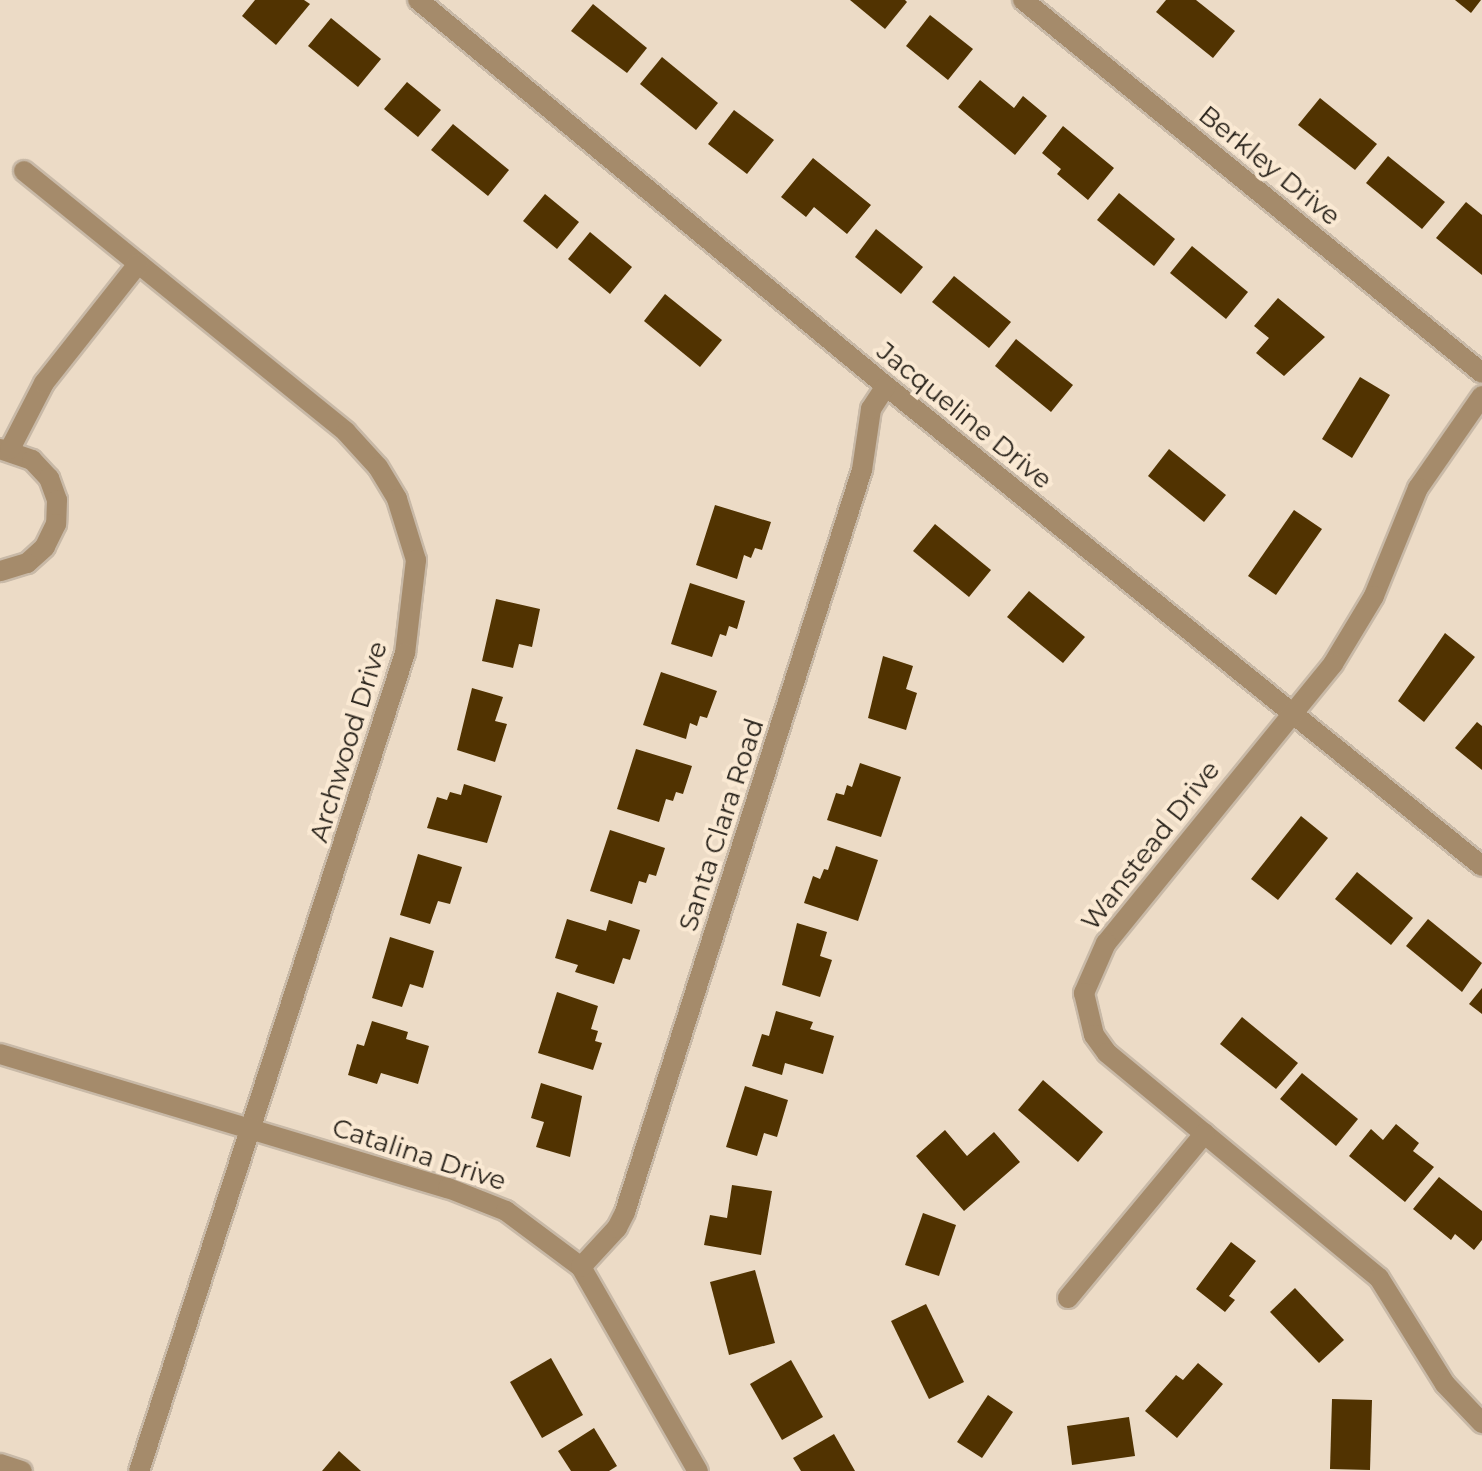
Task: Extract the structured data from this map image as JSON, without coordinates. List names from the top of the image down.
{
  "streets": {
    "street": [
      "Berkley Drive",
      "Jacqueline Drive",
      "Archwood Drive",
      "Santa Clara Road",
      "Wanstead Drive",
      "Catalina Drive"
    ]
  },
  "crossings": [
    ["Jacqueline Drive", "Santa Clara Road"],
    ["Jacqueline Drive", "Wanstead Drive"],
    ["Archwood Drive", "Catalina Drive"],
    ["Santa Clara Road", "Catalina Drive"]
  ]
}
